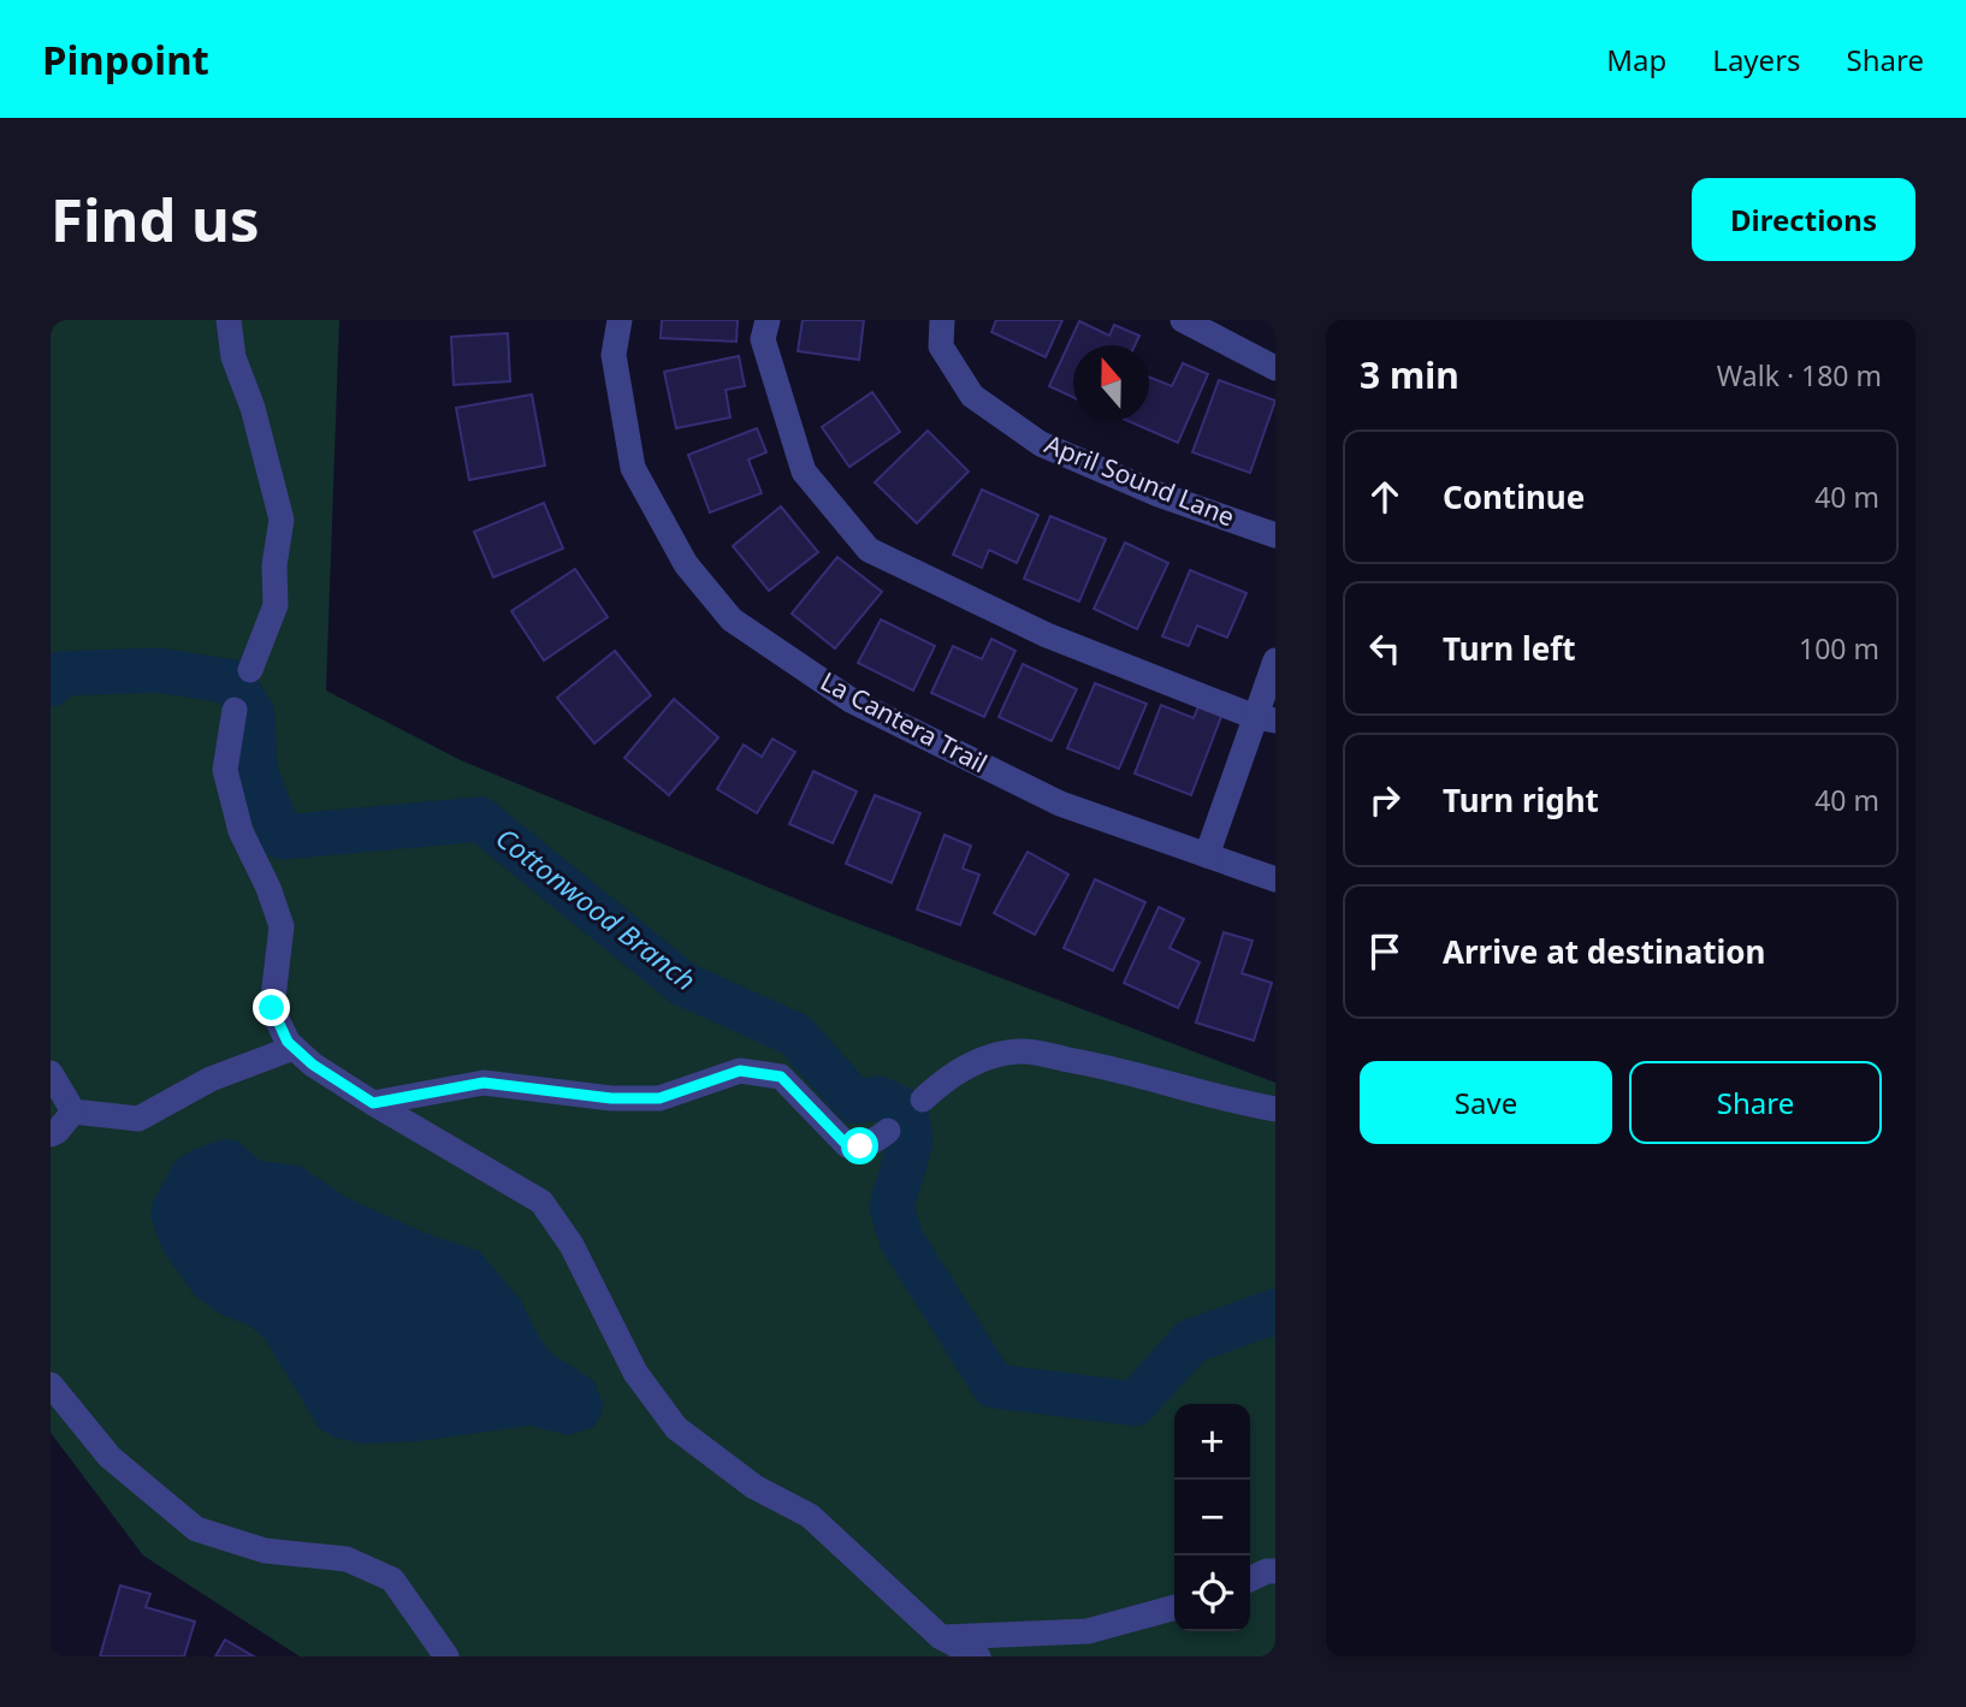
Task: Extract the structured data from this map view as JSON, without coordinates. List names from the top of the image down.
{
  "streets": {
    "street": ["April Sound Lane", "La Cantera Trail"]
  },
  "water": ["Cottonwood Branch"],
  "north": "top",
  "page": {
    "header": "Pinpoint",
    "nav": ["Map", "Layers", "Share"],
    "buttons": [
      "Directions",
      ["Save", "Share"]
    ],
    "title": "Find us",
    "heading": ["3 min", "Walk · 180 m"],
    "list": [
      ["Continue", "40 m"],
      ["Turn left", "100 m"],
      ["Turn right", "40 m"],
      "Arrive at destination"
    ],
    "map_buttons": ["+", "−"]
  }
}
